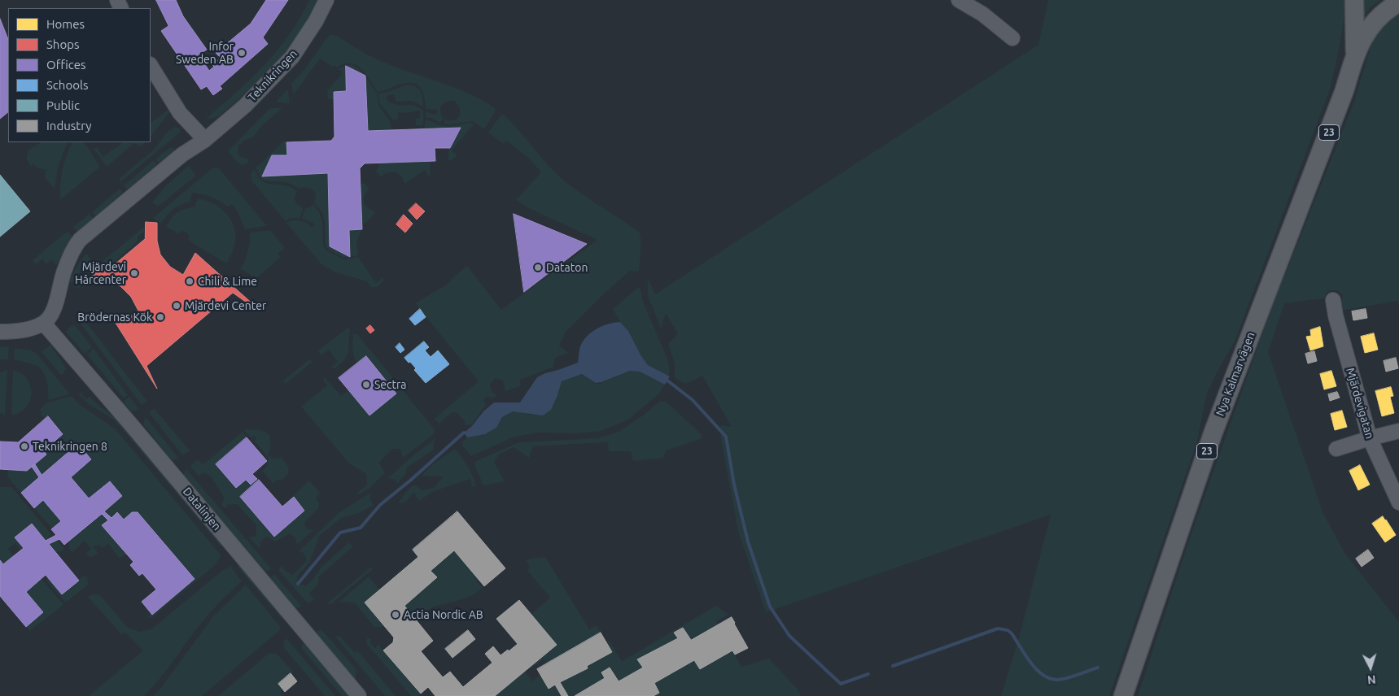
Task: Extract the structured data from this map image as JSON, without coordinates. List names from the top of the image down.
{
  "streets": {
    "main road": ["23", "Nya Kalmarvägen"],
    "street": ["Teknikringen", "Mjärdevigatan", "Datalinjen"]
  },
  "crossings": [
    ["Teknikringen", "Datalinjen"]
  ],
  "places": [
    "Infor Sweden AB",
    "Dataton",
    "Mjärdevi Hårcenter",
    "Chili & Lime",
    "Mjärdevi Center",
    "Brödernas Kök",
    "Sectra",
    "Teknikringen 8",
    "Actia Nordic AB"
  ],
  "legend": [
    "Homes",
    "Shops",
    "Offices",
    "Schools",
    "Public",
    "Industry"
  ],
  "north": "bottom"
}
